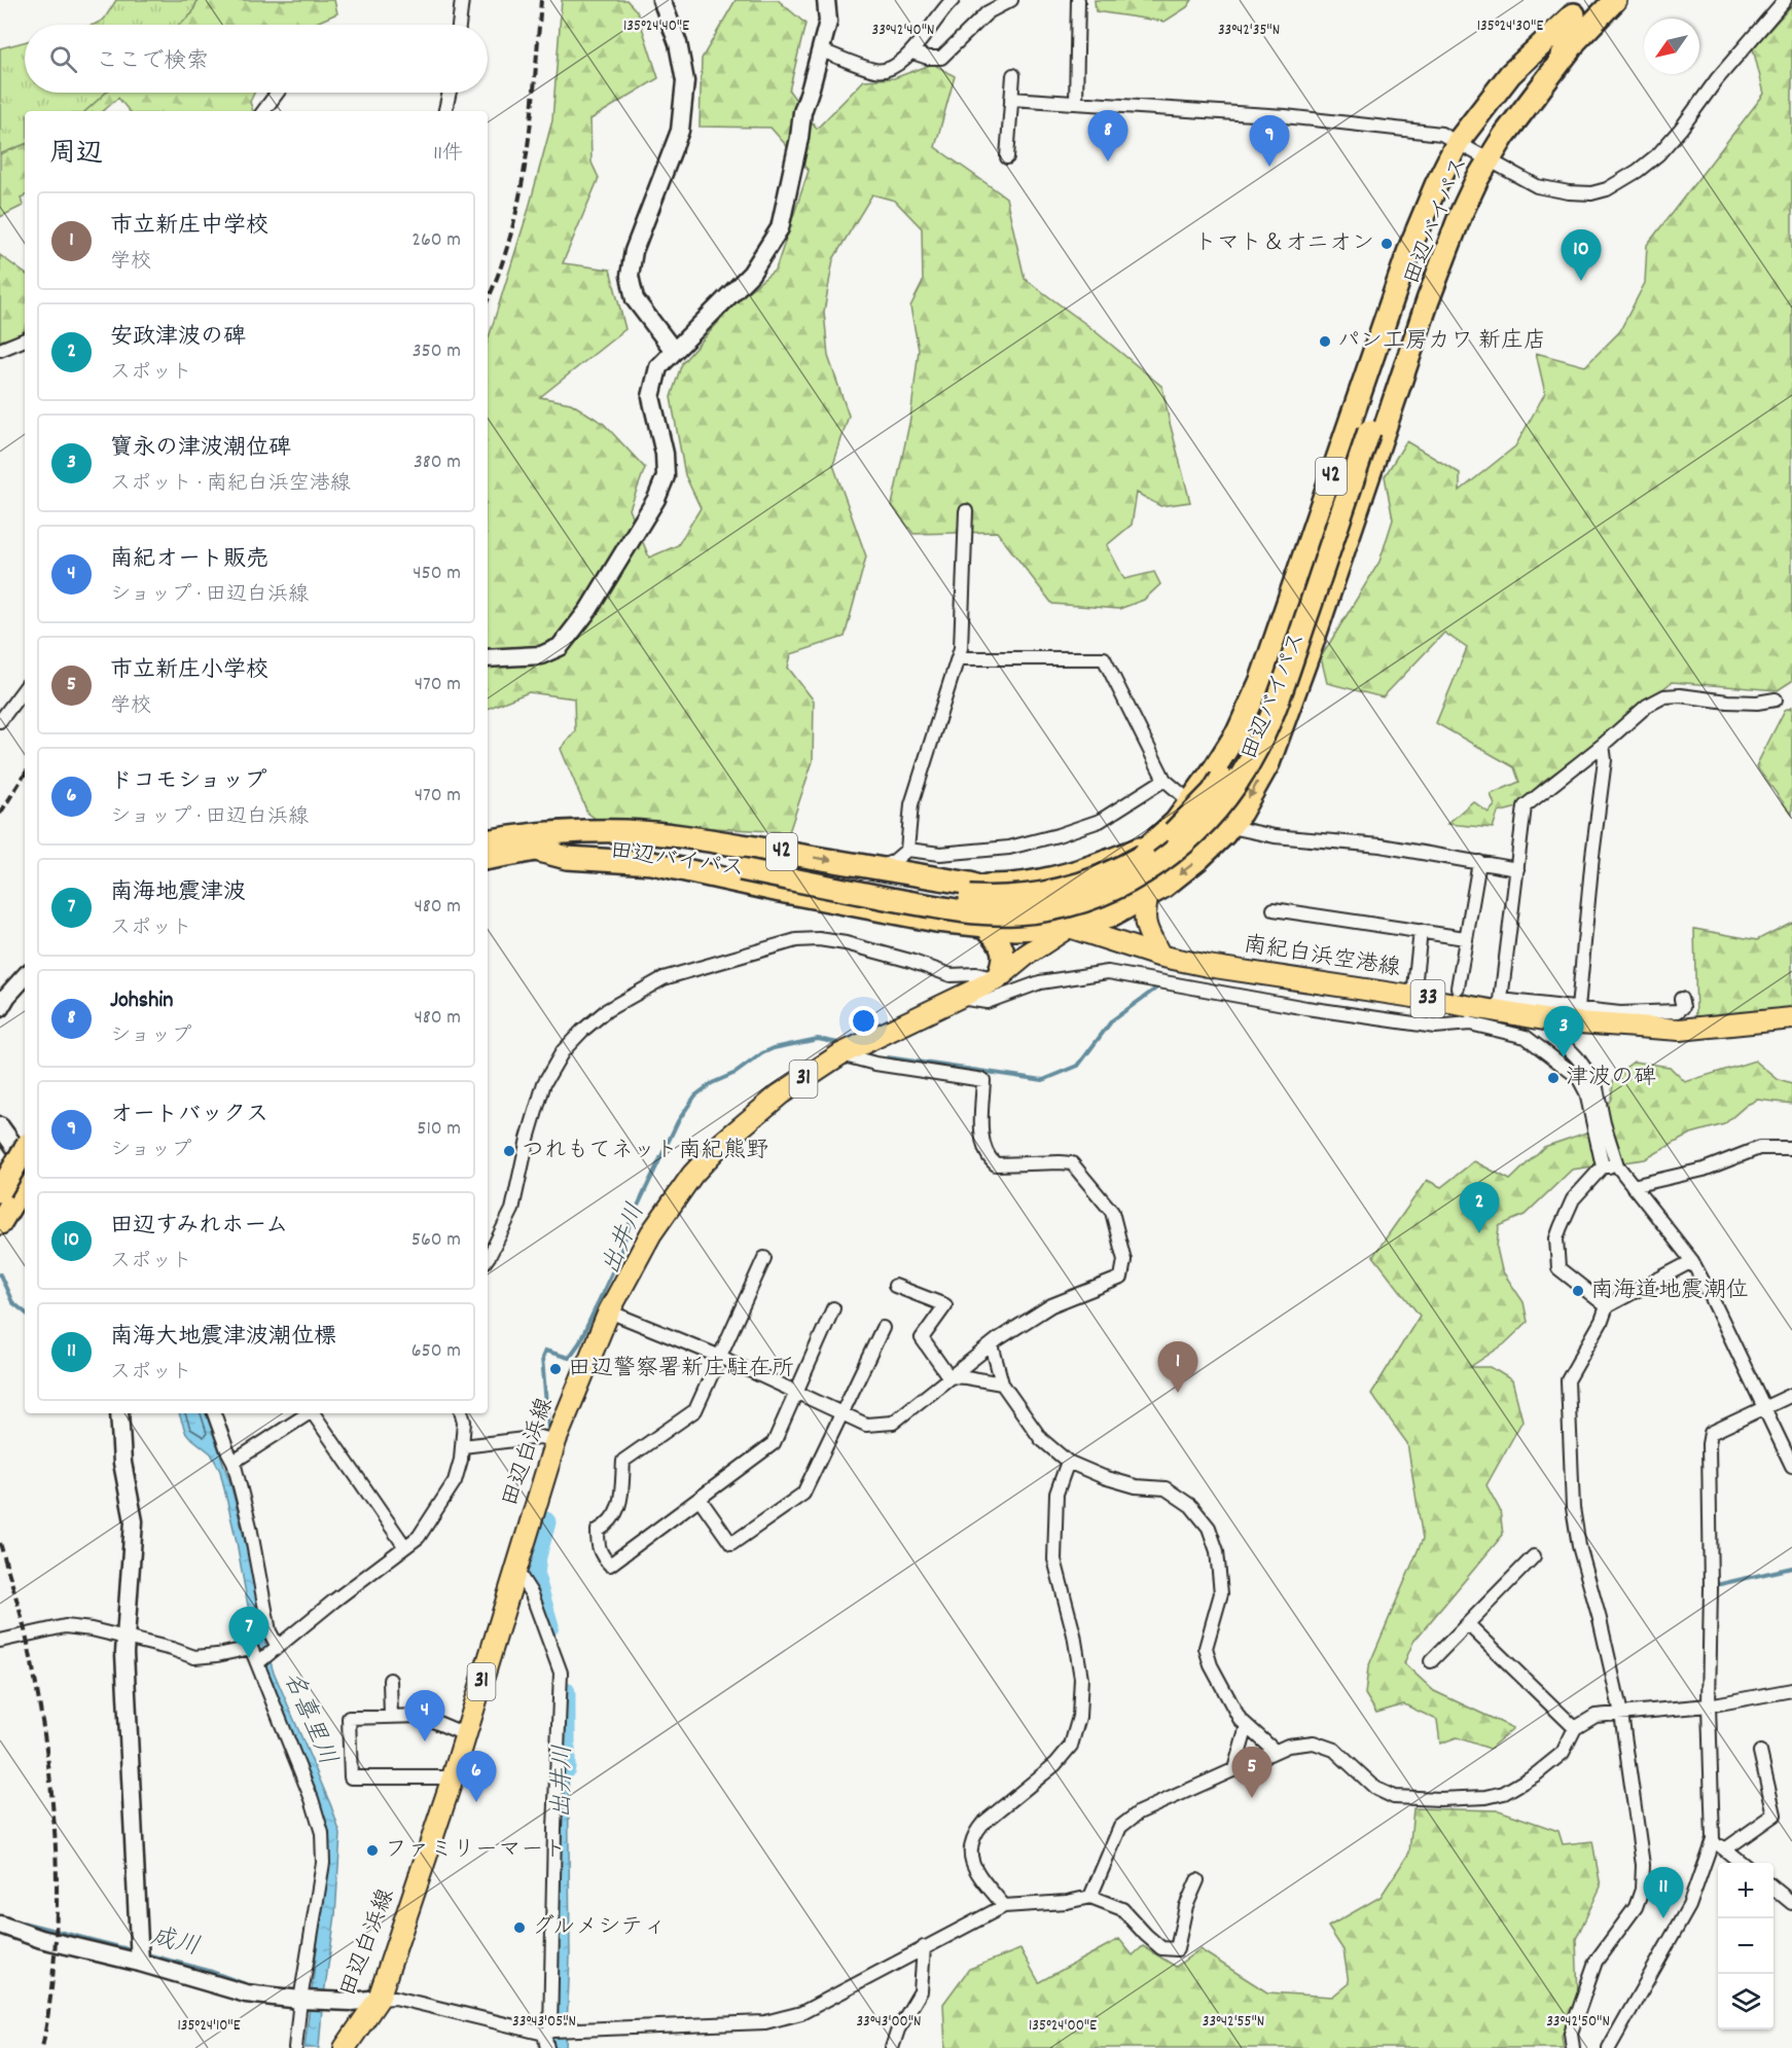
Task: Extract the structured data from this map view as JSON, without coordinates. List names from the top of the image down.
{
  "streets": {
    "highway": ["田辺バイパス", "42"],
    "main road": [
      "南紀白浜空港線",
      "33",
      "31",
      "田辺白浜線"
    ]
  },
  "crossings": [
    ["田辺バイパス", "42"],
    ["42", "南紀白浜空港線"],
    ["42", "田辺白浜線"],
    ["南紀白浜空港線", "田辺白浜線"]
  ],
  "water": ["出井川", "名喜里川", "成川"],
  "places": [
    "トマト＆オニオン",
    "パン工房カワ 新庄店",
    "津波の碑",
    "つれもてネット南紀熊野",
    "南海道地震潮位",
    "田辺警察署新庄駐在所",
    "ファミリーマート",
    "グルメシティ"
  ],
  "north": "bottom left",
  "page": {
    "search": "ここで検索",
    "pins": [
      "8",
      "9",
      "10",
      "3",
      "2",
      "1",
      "7",
      "4",
      "5",
      "6",
      "11"
    ],
    "heading": ["周辺", "11件"],
    "list": [
      {
        "mark": "1",
        "name": "市立新庄中学校",
        "note": "学校",
        "value": "260 m"
      },
      {
        "mark": "2",
        "name": "安政津波の碑",
        "note": "スポット",
        "value": "350 m"
      },
      {
        "mark": "3",
        "name": "寶永の津波潮位碑",
        "note": "スポット · 南紀白浜空港線",
        "value": "380 m"
      },
      {
        "mark": "4",
        "name": "南紀オート販売",
        "note": "ショップ · 田辺白浜線",
        "value": "450 m"
      },
      {
        "mark": "5",
        "name": "市立新庄小学校",
        "note": "学校",
        "value": "470 m"
      },
      {
        "mark": "6",
        "name": "ドコモショップ",
        "note": "ショップ · 田辺白浜線",
        "value": "470 m"
      },
      {
        "mark": "7",
        "name": "南海地震津波",
        "note": "スポット",
        "value": "480 m"
      },
      {
        "mark": "8",
        "name": "Johshin",
        "note": "ショップ",
        "value": "480 m"
      },
      {
        "mark": "9",
        "name": "オートバックス",
        "note": "ショップ",
        "value": "510 m"
      },
      {
        "mark": "10",
        "name": "田辺すみれホーム",
        "note": "スポット",
        "value": "560 m"
      },
      {
        "mark": "11",
        "name": "南海大地震津波潮位標",
        "note": "スポット",
        "value": "650 m"
      }
    ],
    "map_buttons": ["+", "−"]
  },
  "coordinates": [
    "135°24'40\"E",
    "135°24'30\"E",
    "33°42'40\"N",
    "33°42'35\"N",
    "33°43'05\"N",
    "33°43'00\"N",
    "33°42'55\"N",
    "33°42'50\"N",
    "135°24'10\"E",
    "135°24'00\"E"
  ]
}
